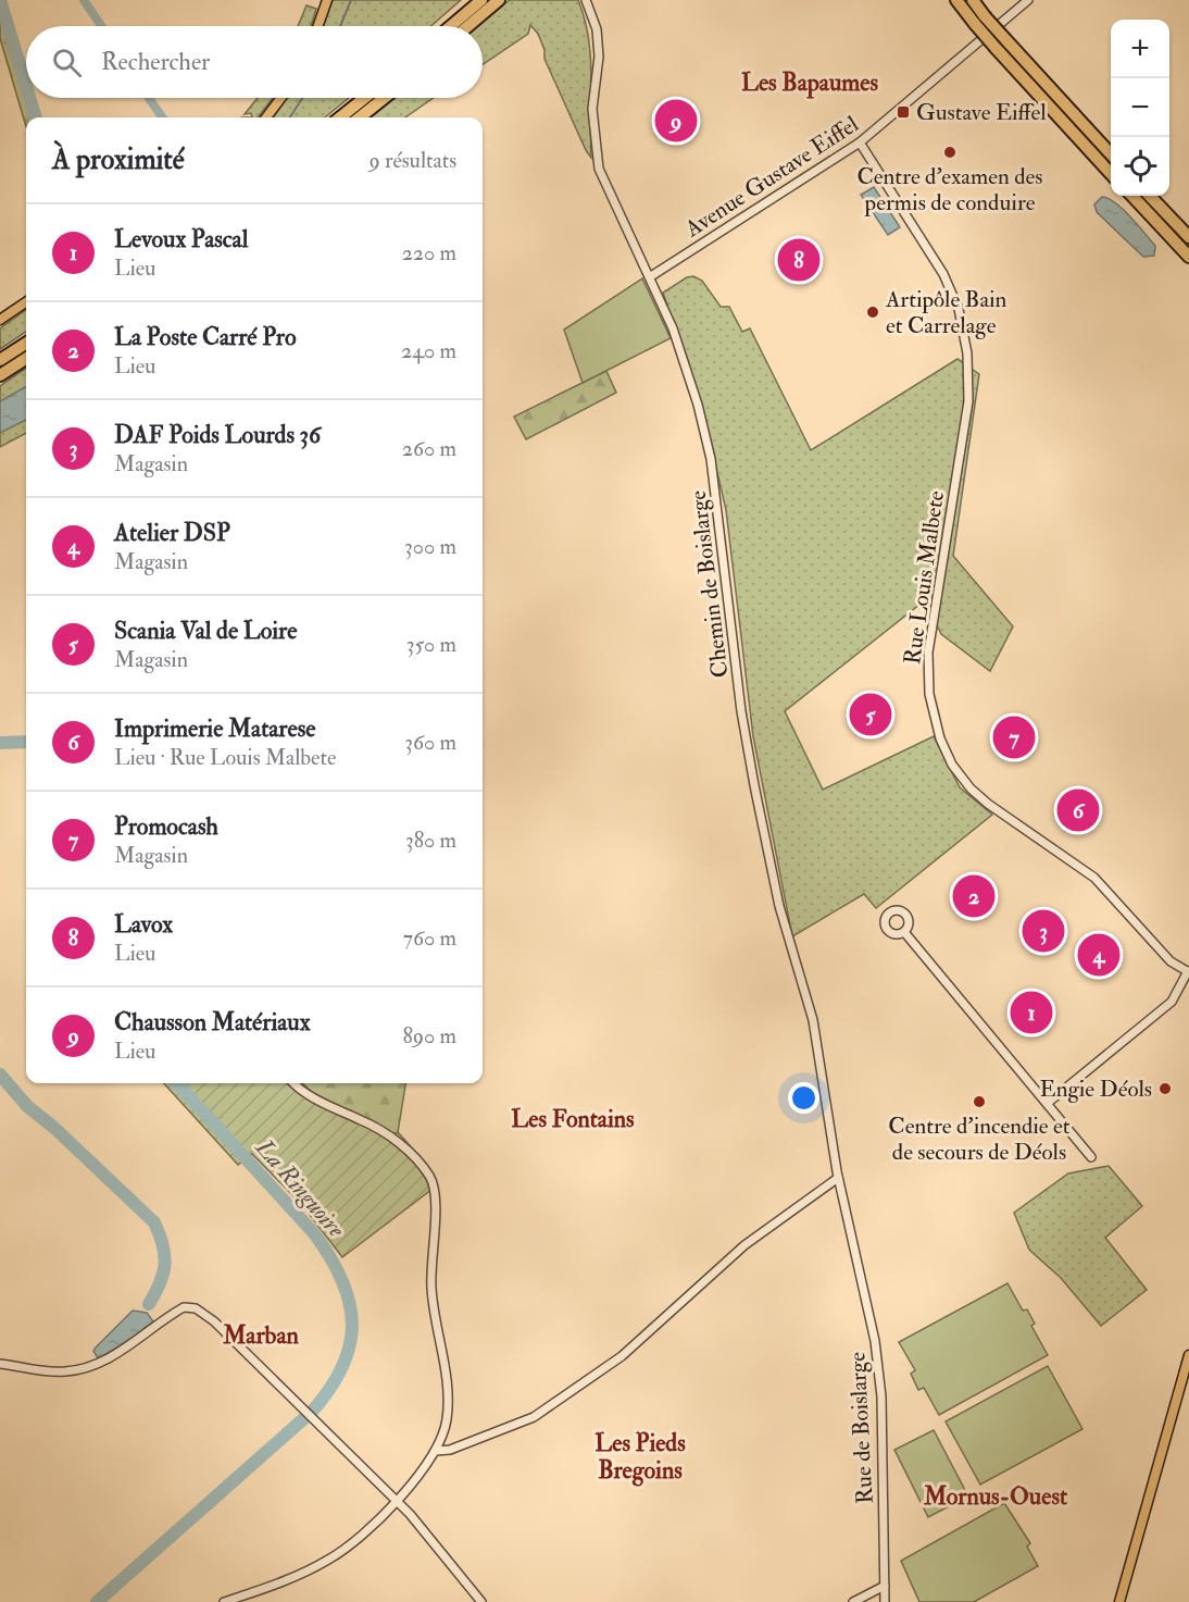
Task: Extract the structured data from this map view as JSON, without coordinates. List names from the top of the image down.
{
  "streets": {
    "street": [
      "Avenue Gustave Eiffel",
      "Rue Louis Malbete",
      "Chemin de Boislarge",
      "Rue de Boislarge"
    ]
  },
  "crossings": [
    ["Avenue Gustave Eiffel", "Rue Louis Malbete"],
    ["Avenue Gustave Eiffel", "Chemin de Boislarge"],
    ["Chemin de Boislarge", "Rue de Boislarge"]
  ],
  "districts": [
    "Les Bapaumes",
    "Les Fontains",
    "Marban",
    "Les Pieds Bregoins",
    "Mornus-Ouest"
  ],
  "water": ["La Ringuoire"],
  "places": {
    "transit": ["Gustave Eiffel"],
    "other": [
      "Centre d'examen des permis de conduire",
      "Artipôle Bain et Carrelage",
      "Engie Déols",
      "Centre d'incendie et de secours de Déols"
    ]
  },
  "page": {
    "map_buttons": ["+", "−"],
    "search": "Rechercher",
    "pins": [
      "9",
      "8",
      "5",
      "7",
      "6",
      "2",
      "3",
      "4",
      "1"
    ],
    "heading": ["À proximité", "9 résultats"],
    "list": [
      {
        "mark": "1",
        "name": "Levoux Pascal",
        "note": "Lieu",
        "value": "220 m"
      },
      {
        "mark": "2",
        "name": "La Poste Carré Pro",
        "note": "Lieu",
        "value": "240 m"
      },
      {
        "mark": "3",
        "name": "DAF Poids Lourds 36",
        "note": "Magasin",
        "value": "260 m"
      },
      {
        "mark": "4",
        "name": "Atelier DSP",
        "note": "Magasin",
        "value": "300 m"
      },
      {
        "mark": "5",
        "name": "Scania Val de Loire",
        "note": "Magasin",
        "value": "350 m"
      },
      {
        "mark": "6",
        "name": "Imprimerie Matarese",
        "note": "Lieu · Rue Louis Malbete",
        "value": "360 m"
      },
      {
        "mark": "7",
        "name": "Promocash",
        "note": "Magasin",
        "value": "380 m"
      },
      {
        "mark": "8",
        "name": "Lavox",
        "note": "Lieu",
        "value": "760 m"
      },
      {
        "mark": "9",
        "name": "Chausson Matériaux",
        "note": "Lieu",
        "value": "890 m"
      }
    ]
  }
}
